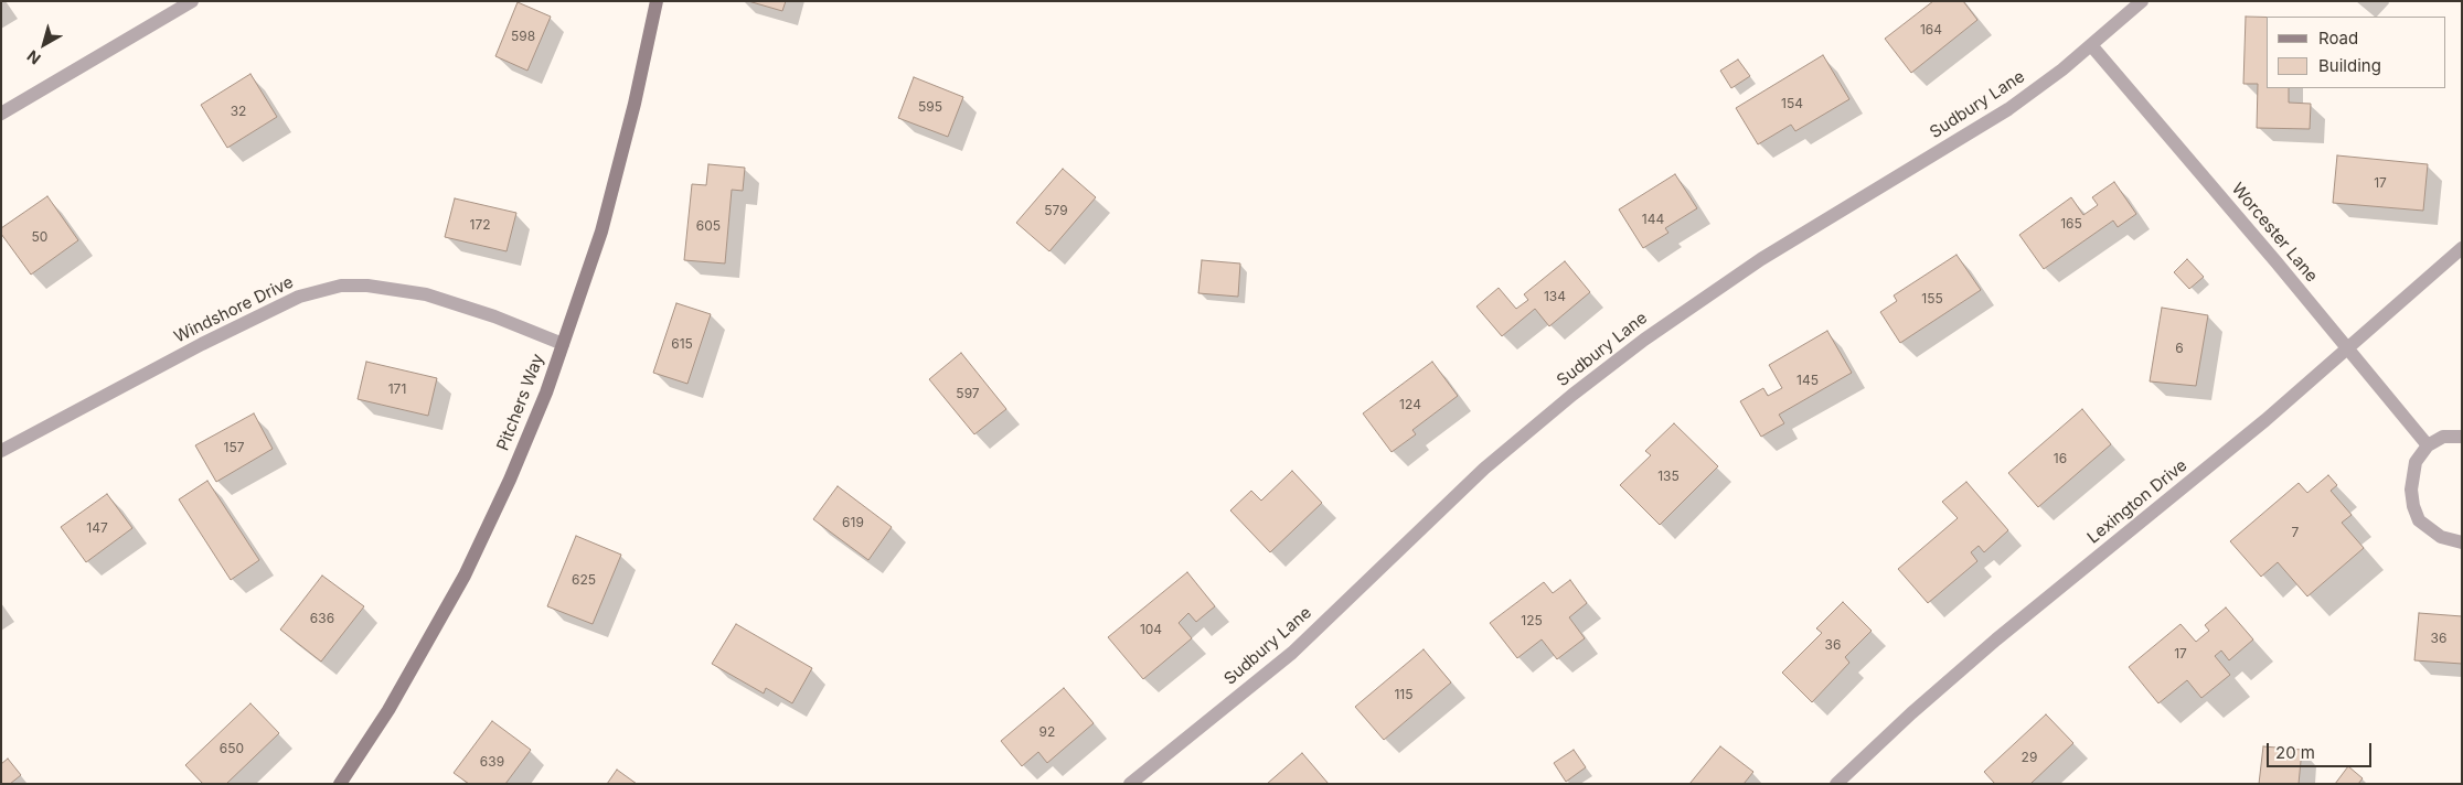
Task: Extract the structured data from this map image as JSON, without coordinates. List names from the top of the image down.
{
  "streets": {
    "main road": ["Pitchers Way"],
    "street": [
      "Sudbury Lane",
      "Worcester Lane",
      "Windshore Drive",
      "Lexington Drive"
    ]
  },
  "crossings": [
    ["Sudbury Lane", "Worcester Lane"],
    ["Worcester Lane", "Lexington Drive"],
    ["Windshore Drive", "Pitchers Way"]
  ],
  "house_numbers": [
    "164",
    "598",
    "154",
    "595",
    "32",
    "17",
    "579",
    "144",
    "165",
    "172",
    "605",
    "50",
    "134",
    "155",
    "615",
    "6",
    "145",
    "171",
    "597",
    "124",
    "157",
    "16",
    "135",
    "619",
    "147",
    "7",
    "625",
    "636",
    "125",
    "104",
    "36",
    "36",
    "17",
    "115",
    "92",
    "650",
    "29",
    "639"
  ],
  "legend": ["Road", "Building"],
  "scale_bar": "20 m",
  "north": "bottom left"
}
